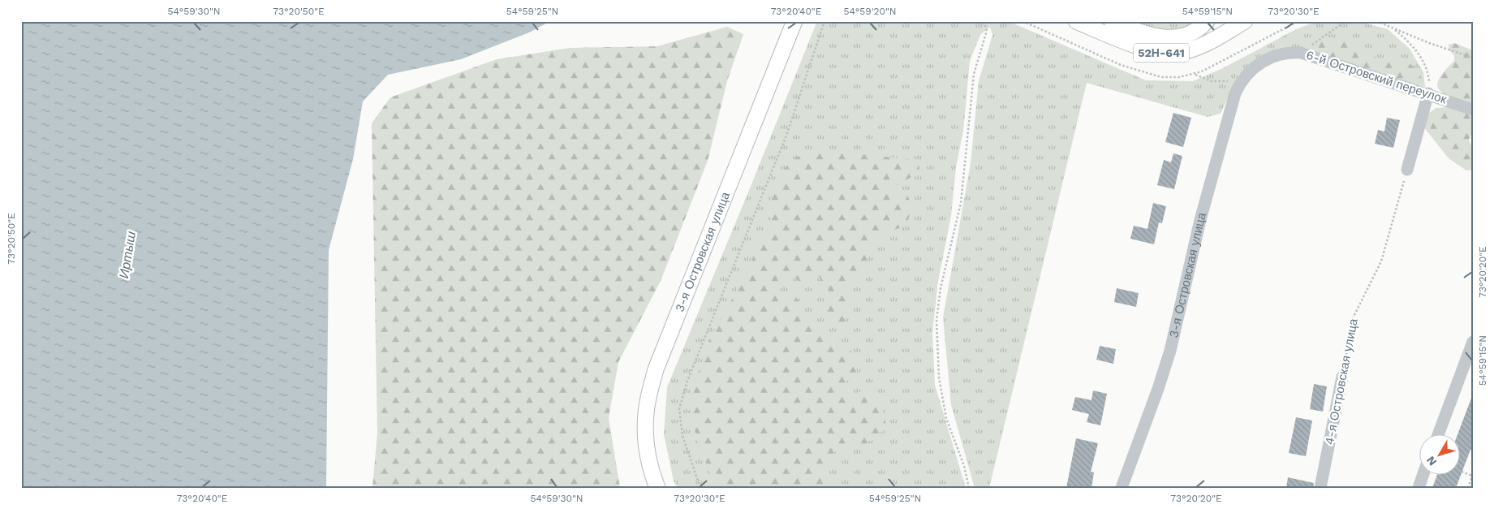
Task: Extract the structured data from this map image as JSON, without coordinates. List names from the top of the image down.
{
  "streets": {
    "main road": ["52Н-641", "3-я Островская улица"],
    "street": ["6-й Островский переулок", "4-я Островская улица"]
  },
  "crossings": [
    ["6-й Островский переулок", "3-я Островская улица"]
  ],
  "water": ["Иртыш"],
  "north": "bottom left",
  "coordinates": [
    "54°59'30\"N",
    "73°20'50\"E",
    "54°59'25\"N",
    "73°20'40\"E",
    "54°59'20\"N",
    "54°59'15\"N",
    "73°20'30\"E",
    "73°20'20\"E"
  ]
}
